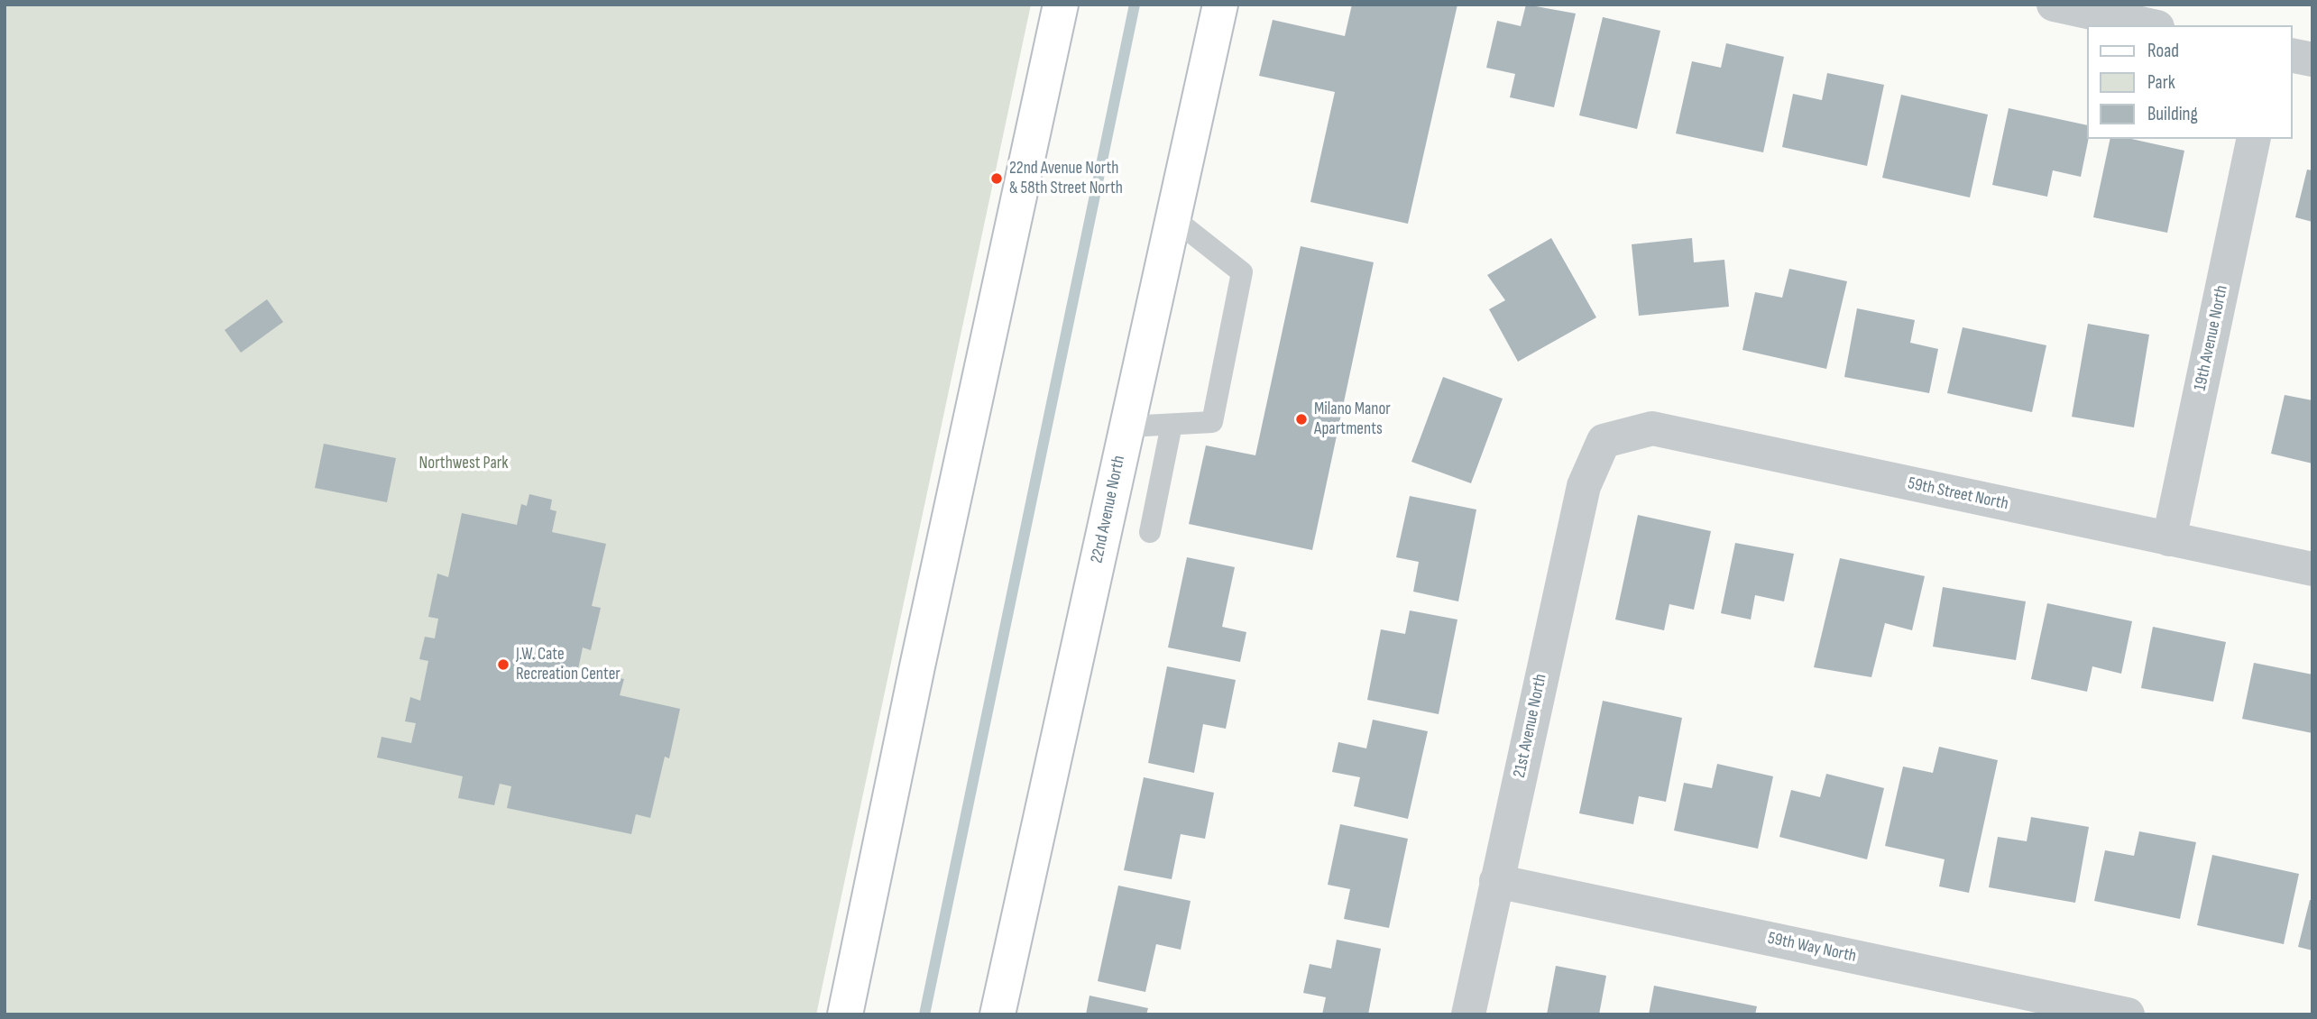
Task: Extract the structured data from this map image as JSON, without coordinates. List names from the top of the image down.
{
  "streets": {
    "main road": ["22nd Avenue North"],
    "street": [
      "19th Avenue North",
      "59th Street North",
      "21st Avenue North",
      "59th Way North"
    ]
  },
  "crossings": [
    ["19th Avenue North", "59th Street North"],
    ["59th Street North", "21st Avenue North"],
    ["21st Avenue North", "59th Way North"]
  ],
  "parks": ["Northwest Park"],
  "places": ["22nd Avenue North & 58th Street North", "Milano Manor Apartments", "J.W. Cate Recreation Center"],
  "legend": ["Road", "Park", "Building"]
}
